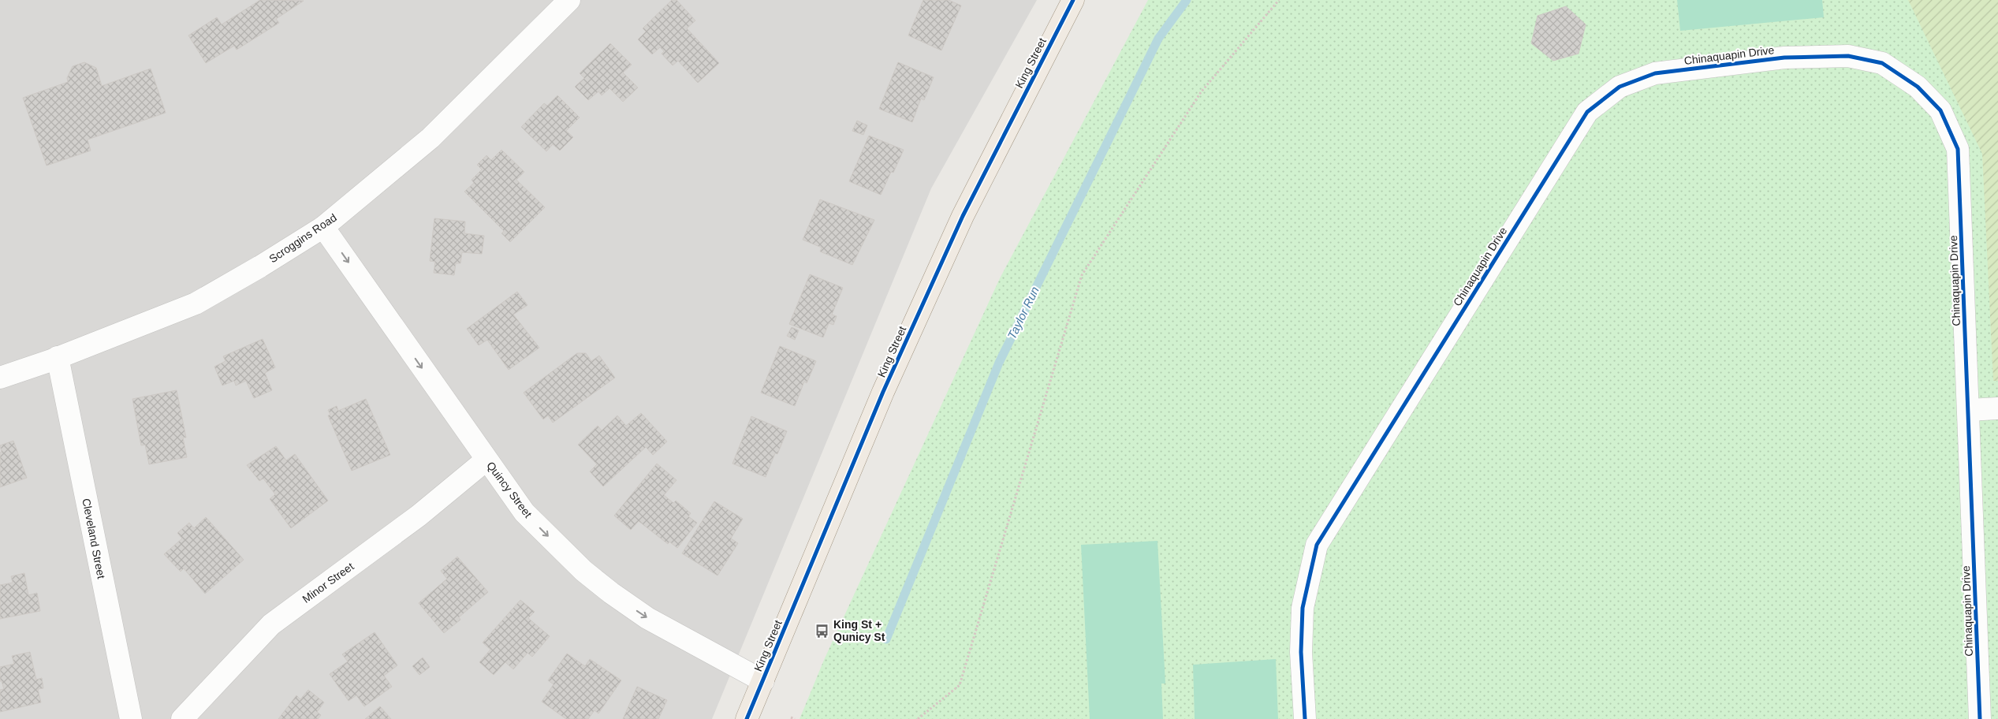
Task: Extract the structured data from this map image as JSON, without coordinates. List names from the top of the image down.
{
  "streets": {
    "main road": ["King Street"],
    "street": [
      "Chinaquapin Drive",
      "Scroggins Road",
      "Quincy Street",
      "Cleveland Street",
      "Minor Street"
    ]
  },
  "crossings": [
    ["King Street", "Quincy Street"],
    ["Scroggins Road", "Quincy Street"],
    ["Scroggins Road", "Cleveland Street"],
    ["Quincy Street", "Minor Street"]
  ],
  "one_way": ["Quincy Street"],
  "water": ["Taylor Run"],
  "places": {
    "bus stop": ["King St + Qunicy St"]
  }
}
